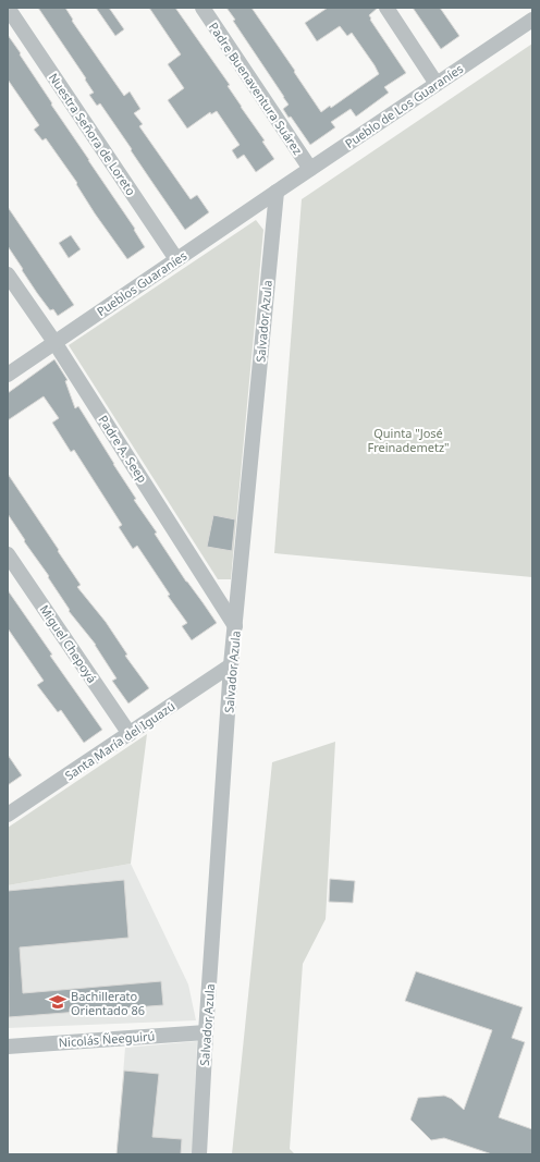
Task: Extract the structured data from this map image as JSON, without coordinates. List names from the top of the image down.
{
  "streets": {
    "street": [
      "Padre Buenaventura Suárez",
      "Pueblo de Los Guaraníes",
      "Nuestra Señora de Loreto",
      "Pueblos Guaraníes",
      "Salvador Azula",
      "Padre A. Seep",
      "Miguel Chepoyá",
      "Santa María del Iguazú",
      "Nicolás Ñeeguirú"
    ]
  },
  "crossings": [
    ["Padre Buenaventura Suárez", "Pueblo de Los Guaraníes"],
    ["Pueblo de Los Guaraníes", "Pueblos Guaraníes"],
    ["Pueblo de Los Guaraníes", "Salvador Azula"],
    ["Nuestra Señora de Loreto", "Pueblos Guaraníes"],
    ["Pueblos Guaraníes", "Salvador Azula"],
    ["Pueblos Guaraníes", "Padre A. Seep"],
    ["Salvador Azula", "Padre A. Seep"],
    ["Salvador Azula", "Santa María del Iguazú"],
    ["Salvador Azula", "Nicolás Ñeeguirú"],
    ["Miguel Chepoyá", "Santa María del Iguazú"]
  ],
  "parks": ["Quinta \"José Freinademetz\""],
  "places": {
    "school or university": ["Bachillerato Orientado 86"]
  }
}
